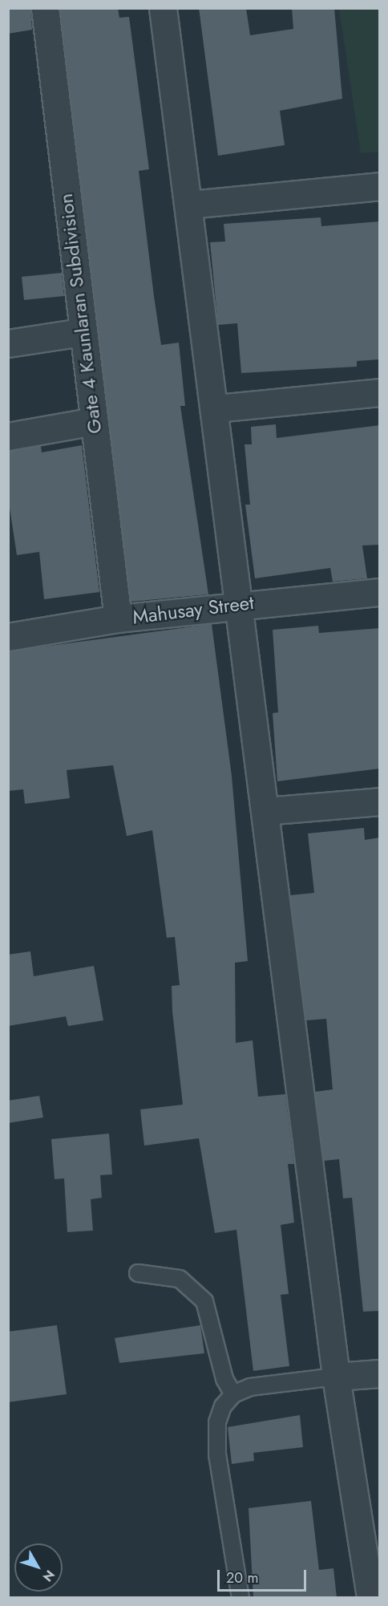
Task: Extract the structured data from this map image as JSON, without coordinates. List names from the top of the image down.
{
  "streets": {
    "street": ["Gate 4 Kaunlaran Subdivision", "Mahusay Street"]
  },
  "crossings": [
    ["Gate 4 Kaunlaran Subdivision", "Mahusay Street"]
  ],
  "scale_bar": "20 m",
  "north": "bottom right"
}
